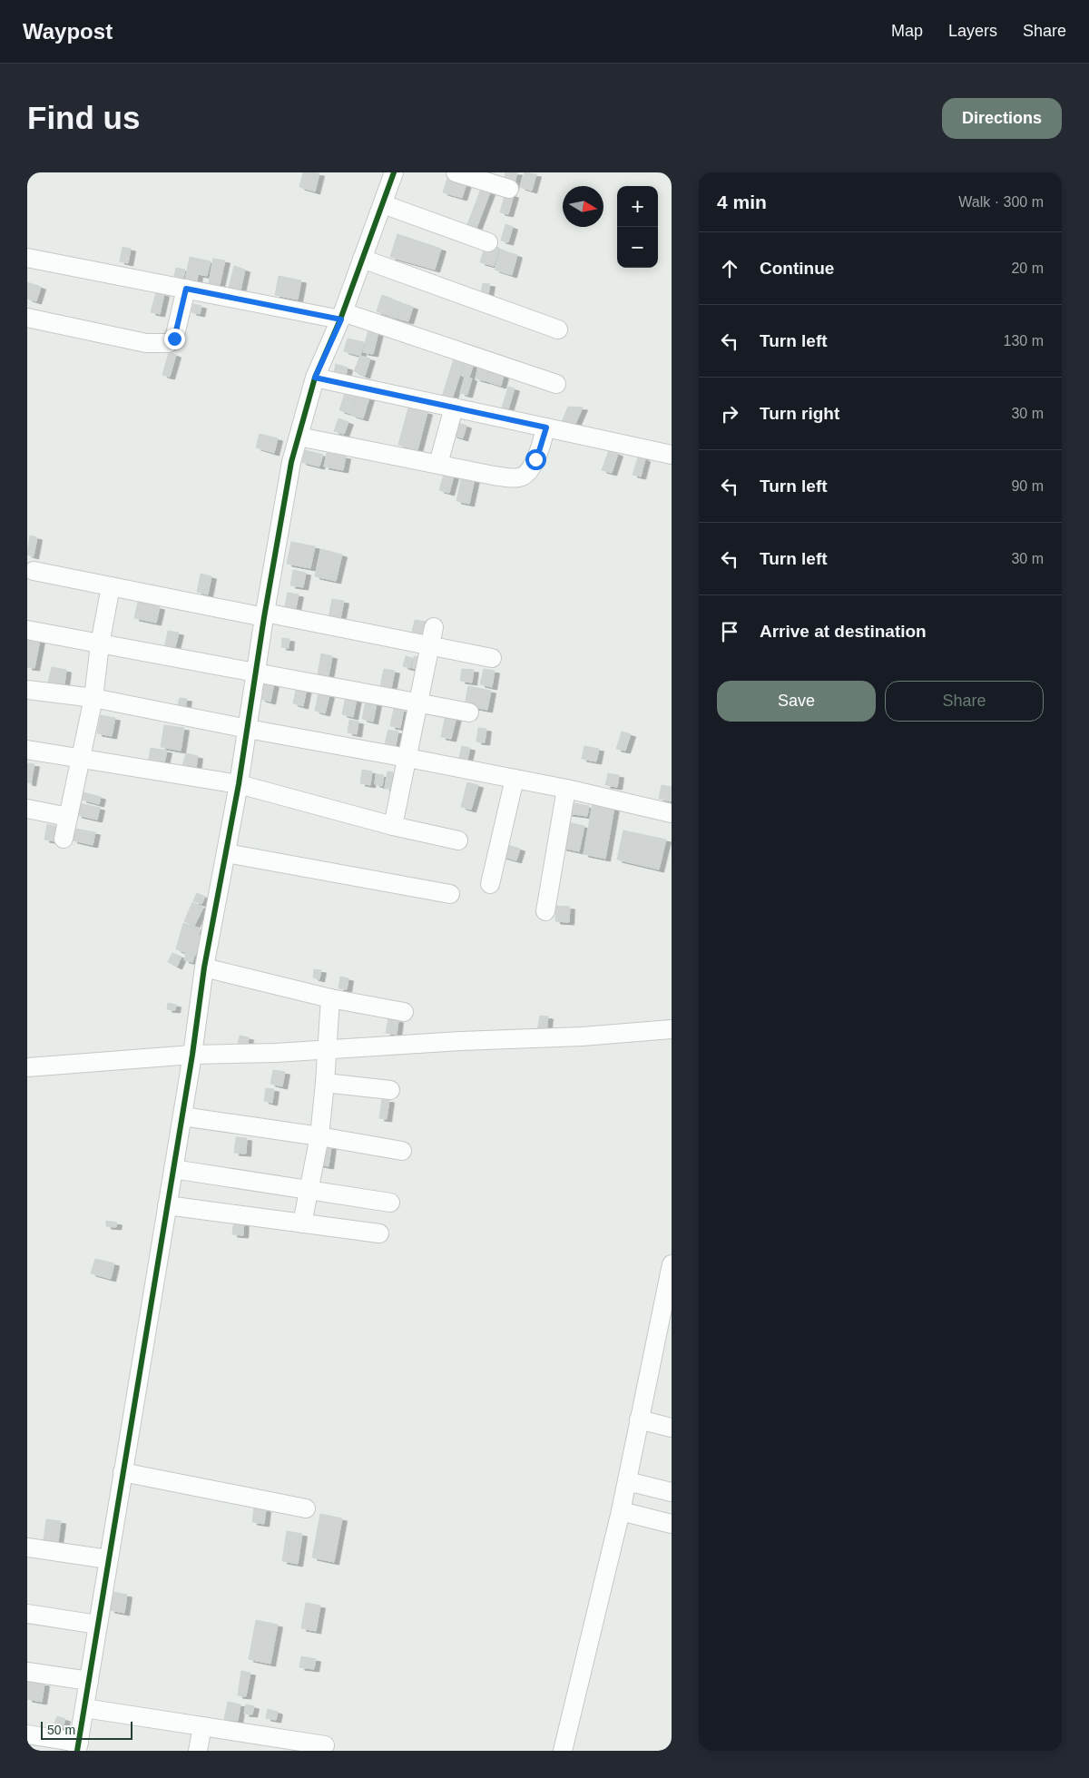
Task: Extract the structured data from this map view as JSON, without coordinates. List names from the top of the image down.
{
  "scale_bar": "50 m",
  "north": "right",
  "page": {
    "header": "Waypost",
    "nav": ["Map", "Layers", "Share"],
    "buttons": [
      "Directions",
      ["Save", "Share"]
    ],
    "title": "Find us",
    "heading": ["4 min", "Walk · 300 m"],
    "map_buttons": ["+", "−"],
    "list": [
      ["Continue", "20 m"],
      ["Turn left", "130 m"],
      ["Turn right", "30 m"],
      ["Turn left", "90 m"],
      ["Turn left", "30 m"],
      "Arrive at destination"
    ],
    "scale": "50 m"
  }
}
